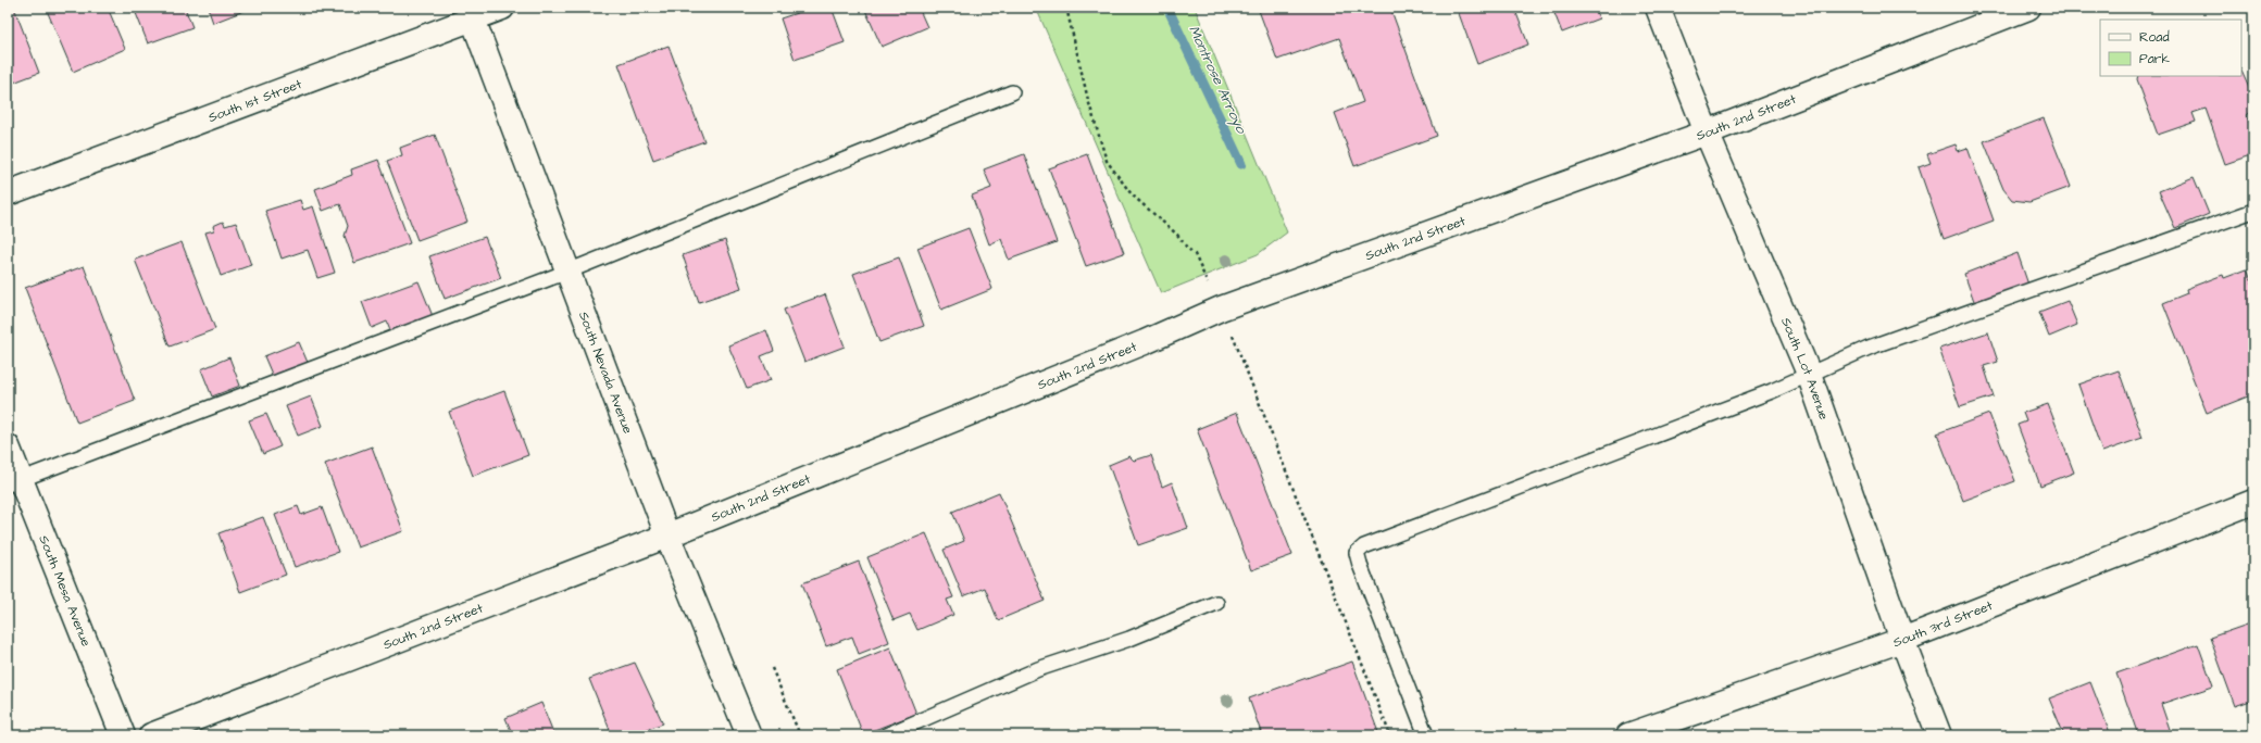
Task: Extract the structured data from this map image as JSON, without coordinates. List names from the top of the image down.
{
  "streets": {
    "street": [
      "South 1st Street",
      "South 2nd Street",
      "South Lot Avenue",
      "South Nevada Avenue",
      "South Mesa Avenue",
      "South 3rd Street"
    ]
  },
  "crossings": [
    ["South 1st Street", "South Nevada Avenue"],
    ["South 2nd Street", "South Lot Avenue"],
    ["South 2nd Street", "South Nevada Avenue"],
    ["South Lot Avenue", "South 3rd Street"]
  ],
  "water": ["Montrose Arroyo"],
  "legend": ["Road", "Park"]
}
